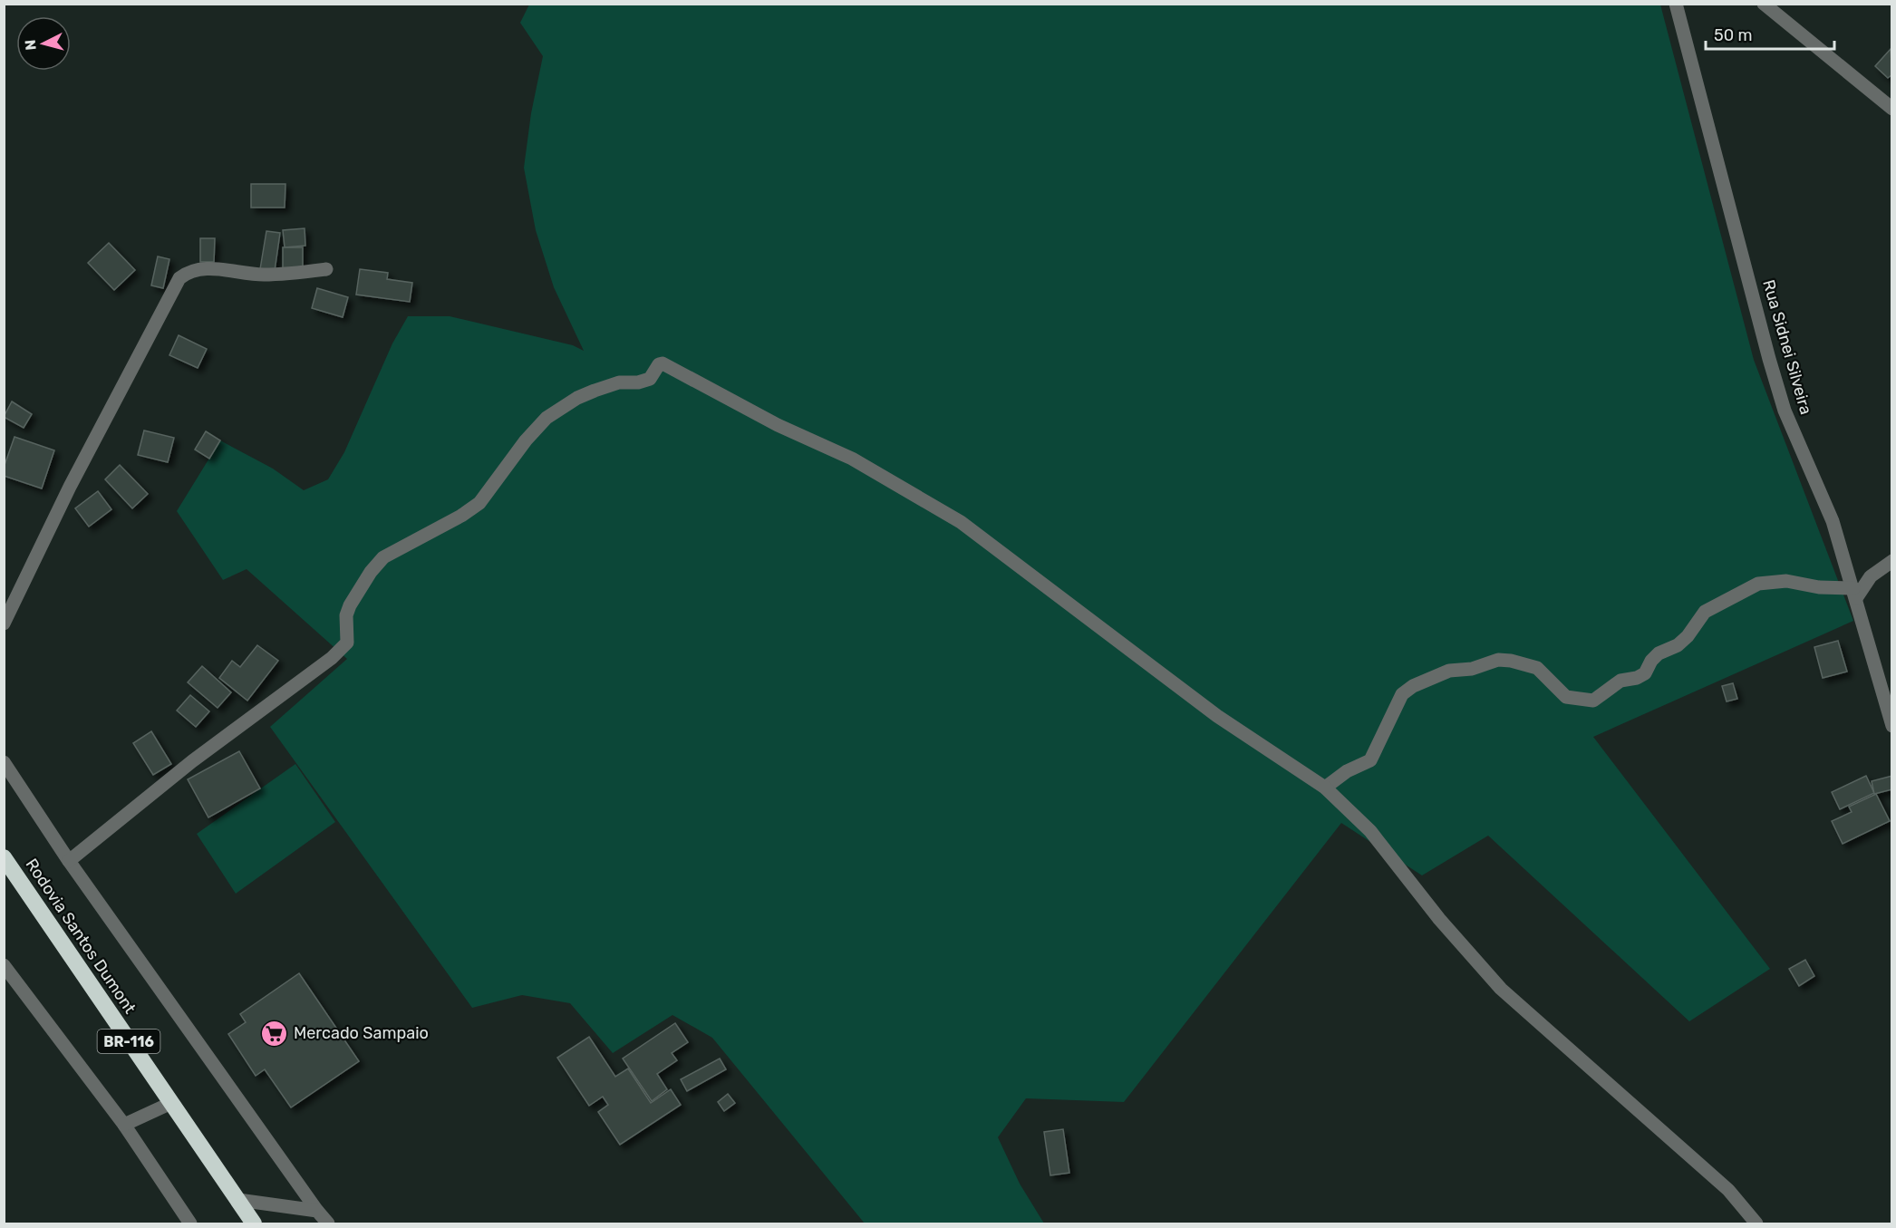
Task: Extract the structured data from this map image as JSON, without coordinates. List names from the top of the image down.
{
  "streets": {
    "highway": ["Rodovia Santos Dumont", "BR-116"],
    "street": ["Rua Sidnei Silveira"]
  },
  "places": {
    "supermarket": ["Mercado Sampaio"]
  },
  "scale_bar": "50 m",
  "north": "left"
}
